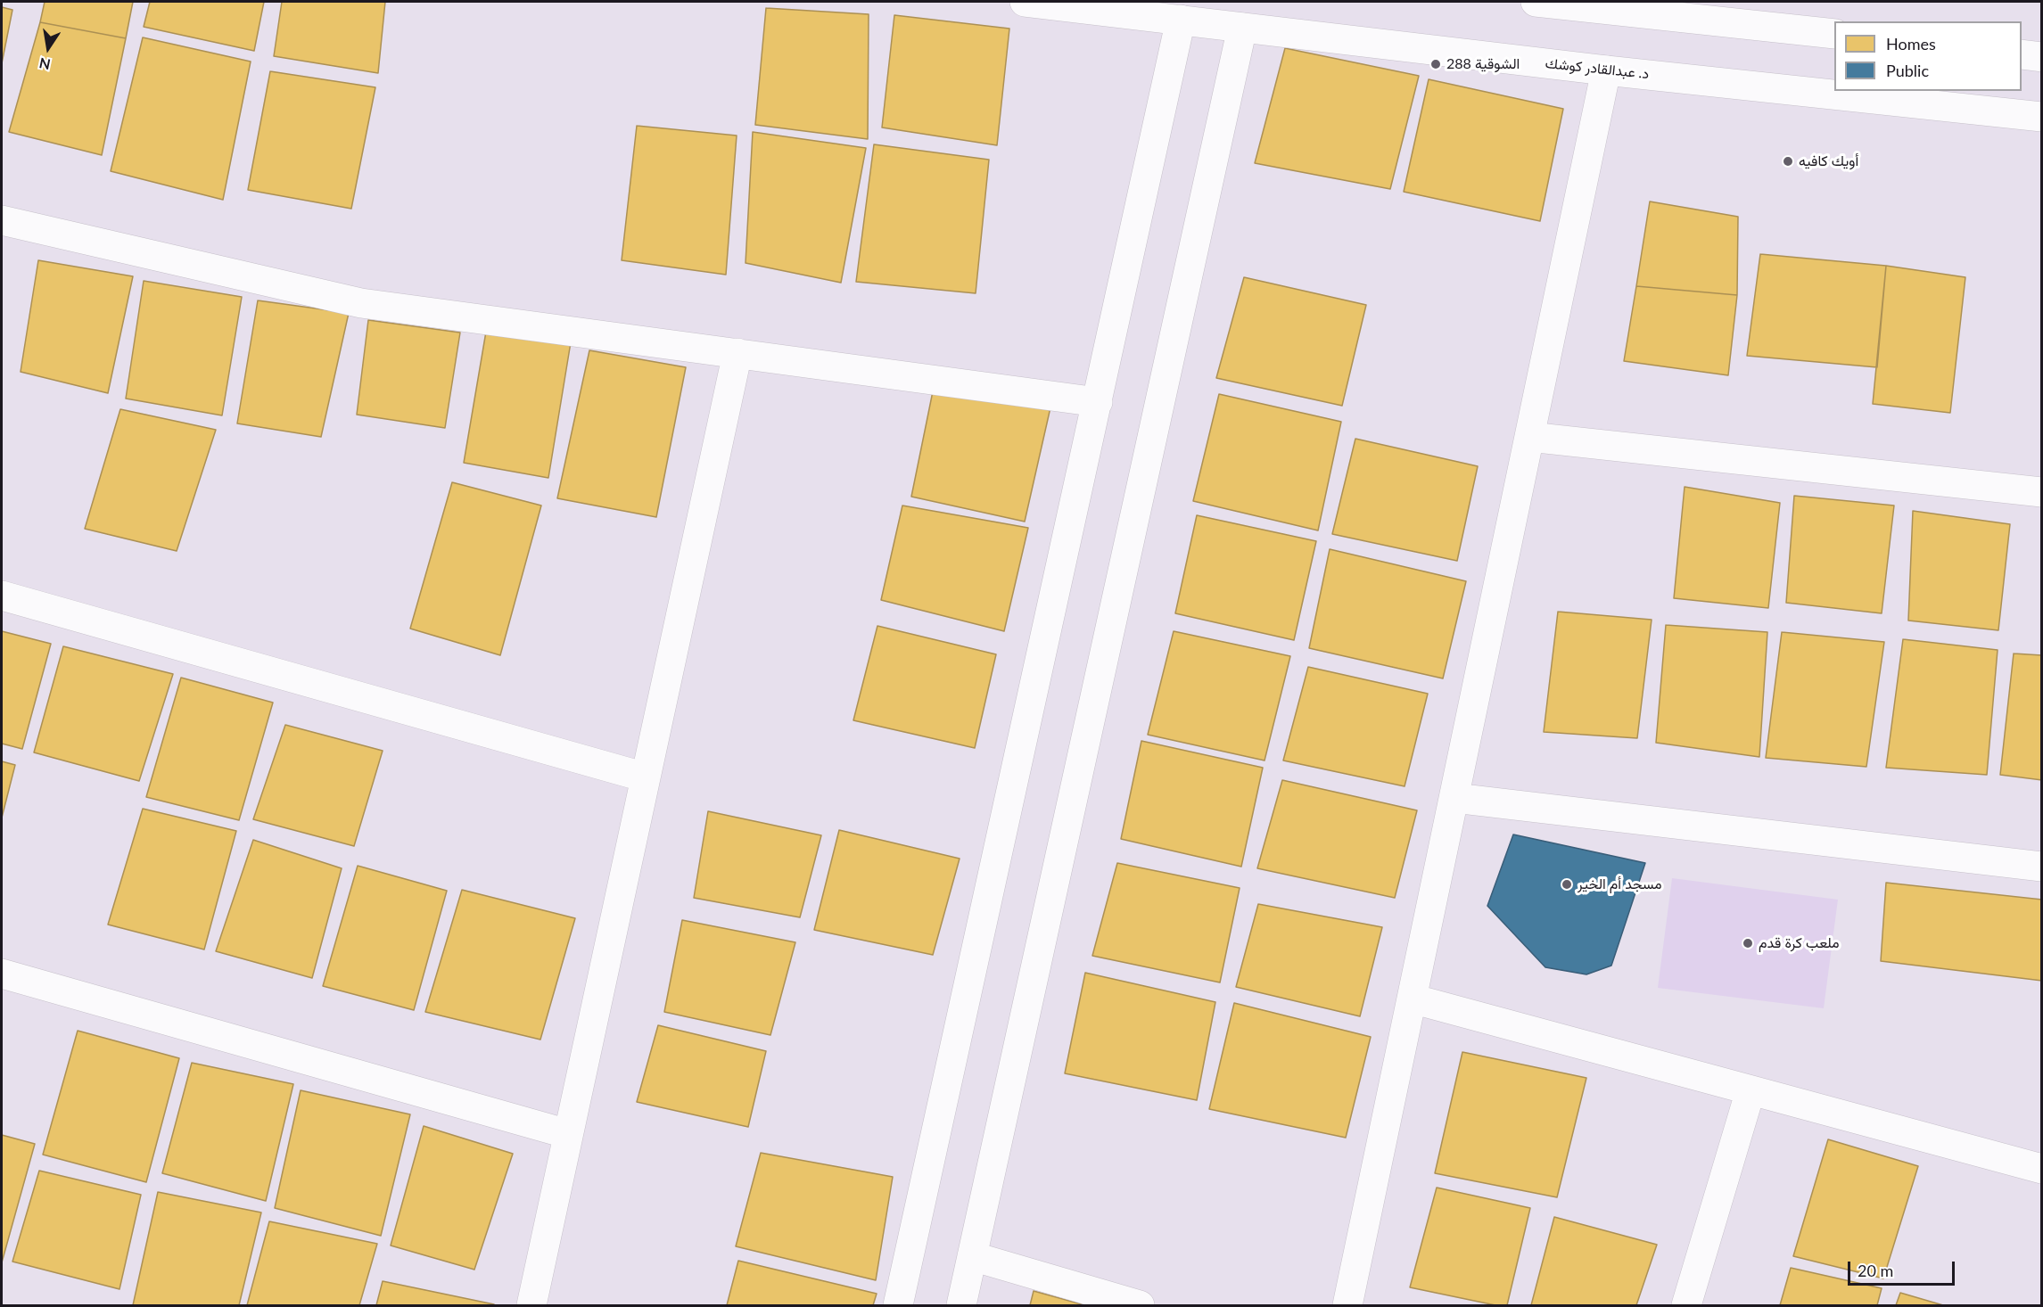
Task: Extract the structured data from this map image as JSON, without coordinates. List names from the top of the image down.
{
  "streets": {
    "street": ["د. عبدالقادر كوشك"]
  },
  "places": [
    "الشوقية 288",
    "أويك كافيه",
    "مسجد أم الخير",
    "ملعب كرة قدم"
  ],
  "legend": ["Homes", "Public"],
  "scale_bar": "20 m",
  "north": "bottom"
}
